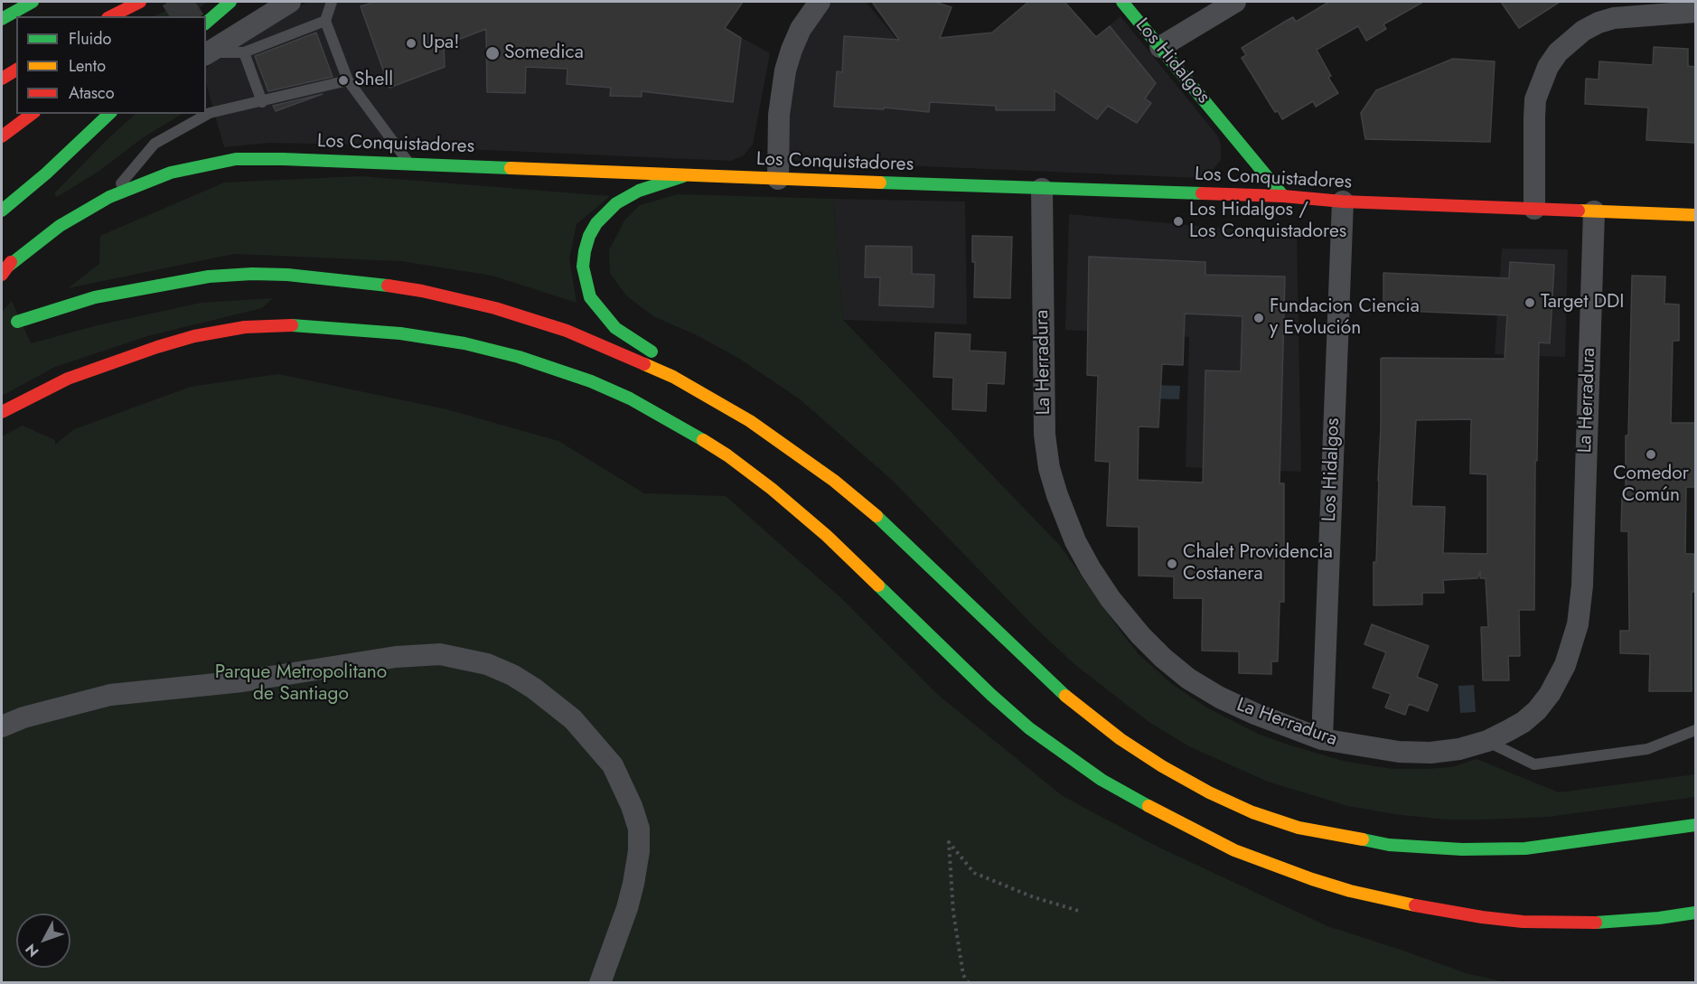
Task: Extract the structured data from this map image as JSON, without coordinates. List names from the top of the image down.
{
  "streets": {
    "main road": ["Los Hidalgos", "Los Conquistadores"],
    "street": ["La Herradura"]
  },
  "crossings": [
    ["Los Hidalgos", "Los Conquistadores"],
    ["Los Hidalgos", "La Herradura"],
    ["Los Conquistadores", "La Herradura"]
  ],
  "parks": ["Parque Metropolitano de Santiago"],
  "places": [
    "Upa!",
    "Somedica",
    "Shell",
    "Los Hidalgos / Los Conquistadores",
    "Target DDI",
    "Fundacion Ciencia y Evolución",
    "Comedor Común",
    "Chalet Providencia Costanera"
  ],
  "legend": ["Fluido", "Lento", "Atasco"],
  "north": "bottom left"
}
